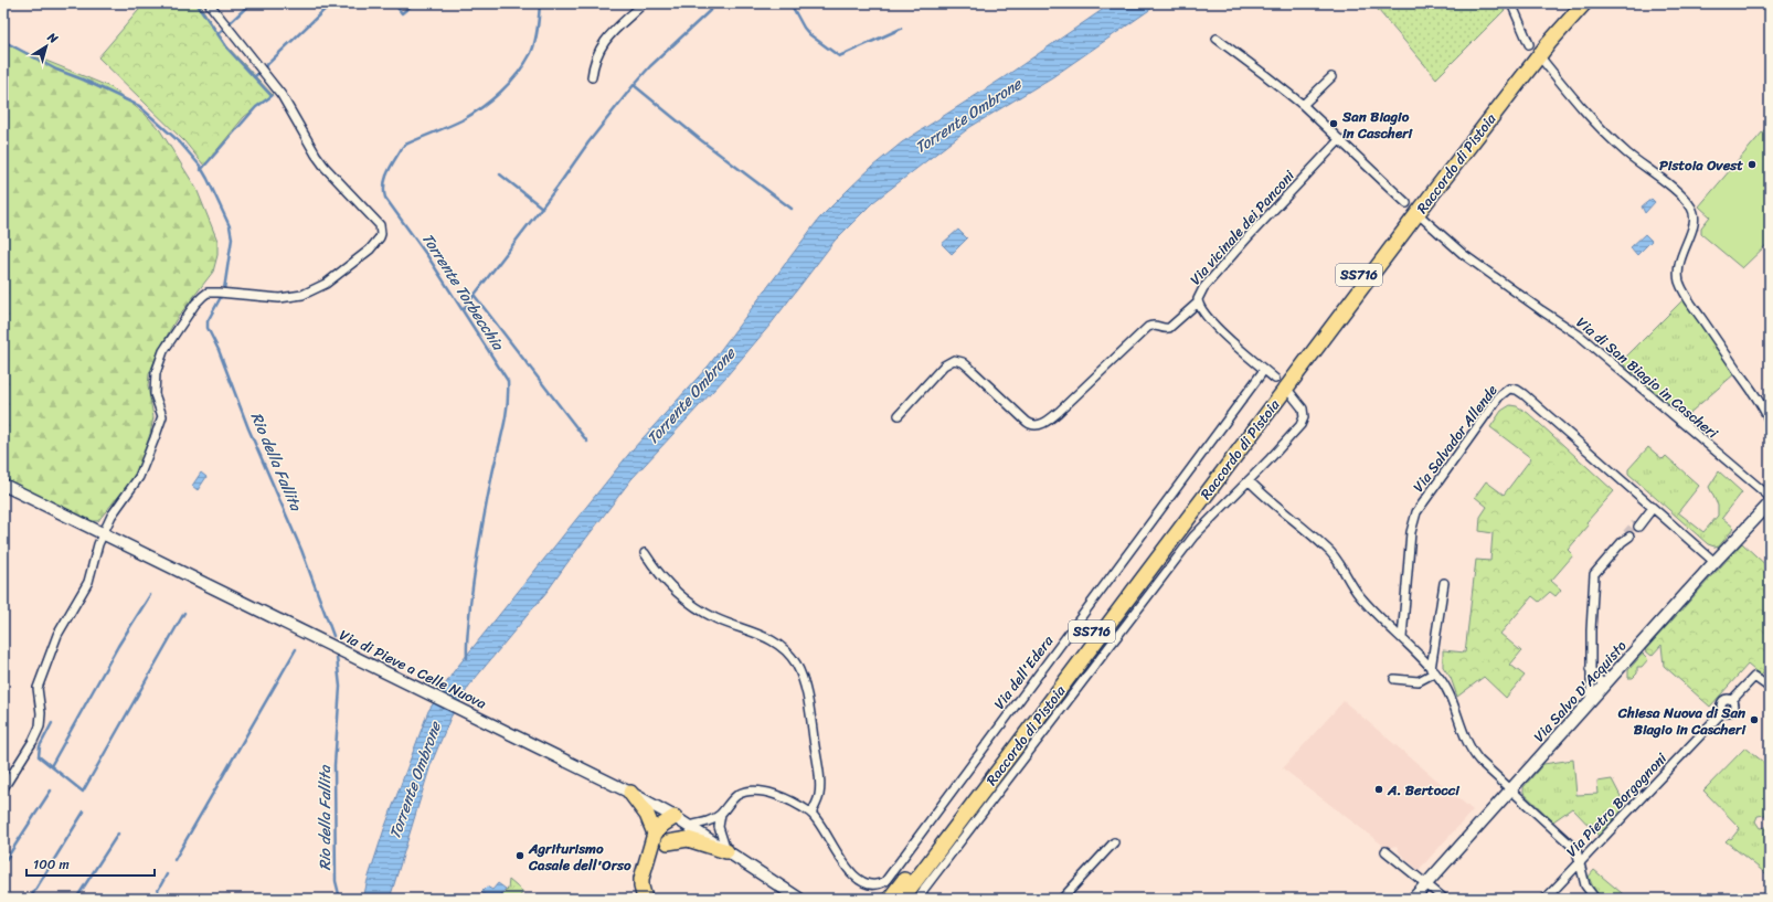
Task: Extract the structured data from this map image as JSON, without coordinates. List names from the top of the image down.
{
  "streets": {
    "highway": ["Raccordo di Pistoia", "SS716"],
    "main road": ["Via di Pieve a Celle Nuova", "Via Salvo D'Acquisto"],
    "street": [
      "Via vicinale dei Panconi",
      "Via di San Biagio in Cascheri",
      "Via Salvador Allende",
      "Via dell'Edera",
      "Via Pietro Borgognoni"
    ]
  },
  "crossings": [
    ["Via vicinale dei Panconi", "Via dell'Edera"],
    ["Via Salvador Allende", "Via Salvo D'Acquisto"]
  ],
  "water": ["Torrente Ombrone", "Torrente Torbecchia", "Rio della Fallita"],
  "places": [
    "San Biagio in Cascheri",
    "Pistoia Ovest",
    "Chiesa Nuova di San Biagio in Cascheri",
    "A. Bertocci",
    "Agriturismo Casale dell'Orso"
  ],
  "scale_bar": "100 m",
  "north": "top right"
}
